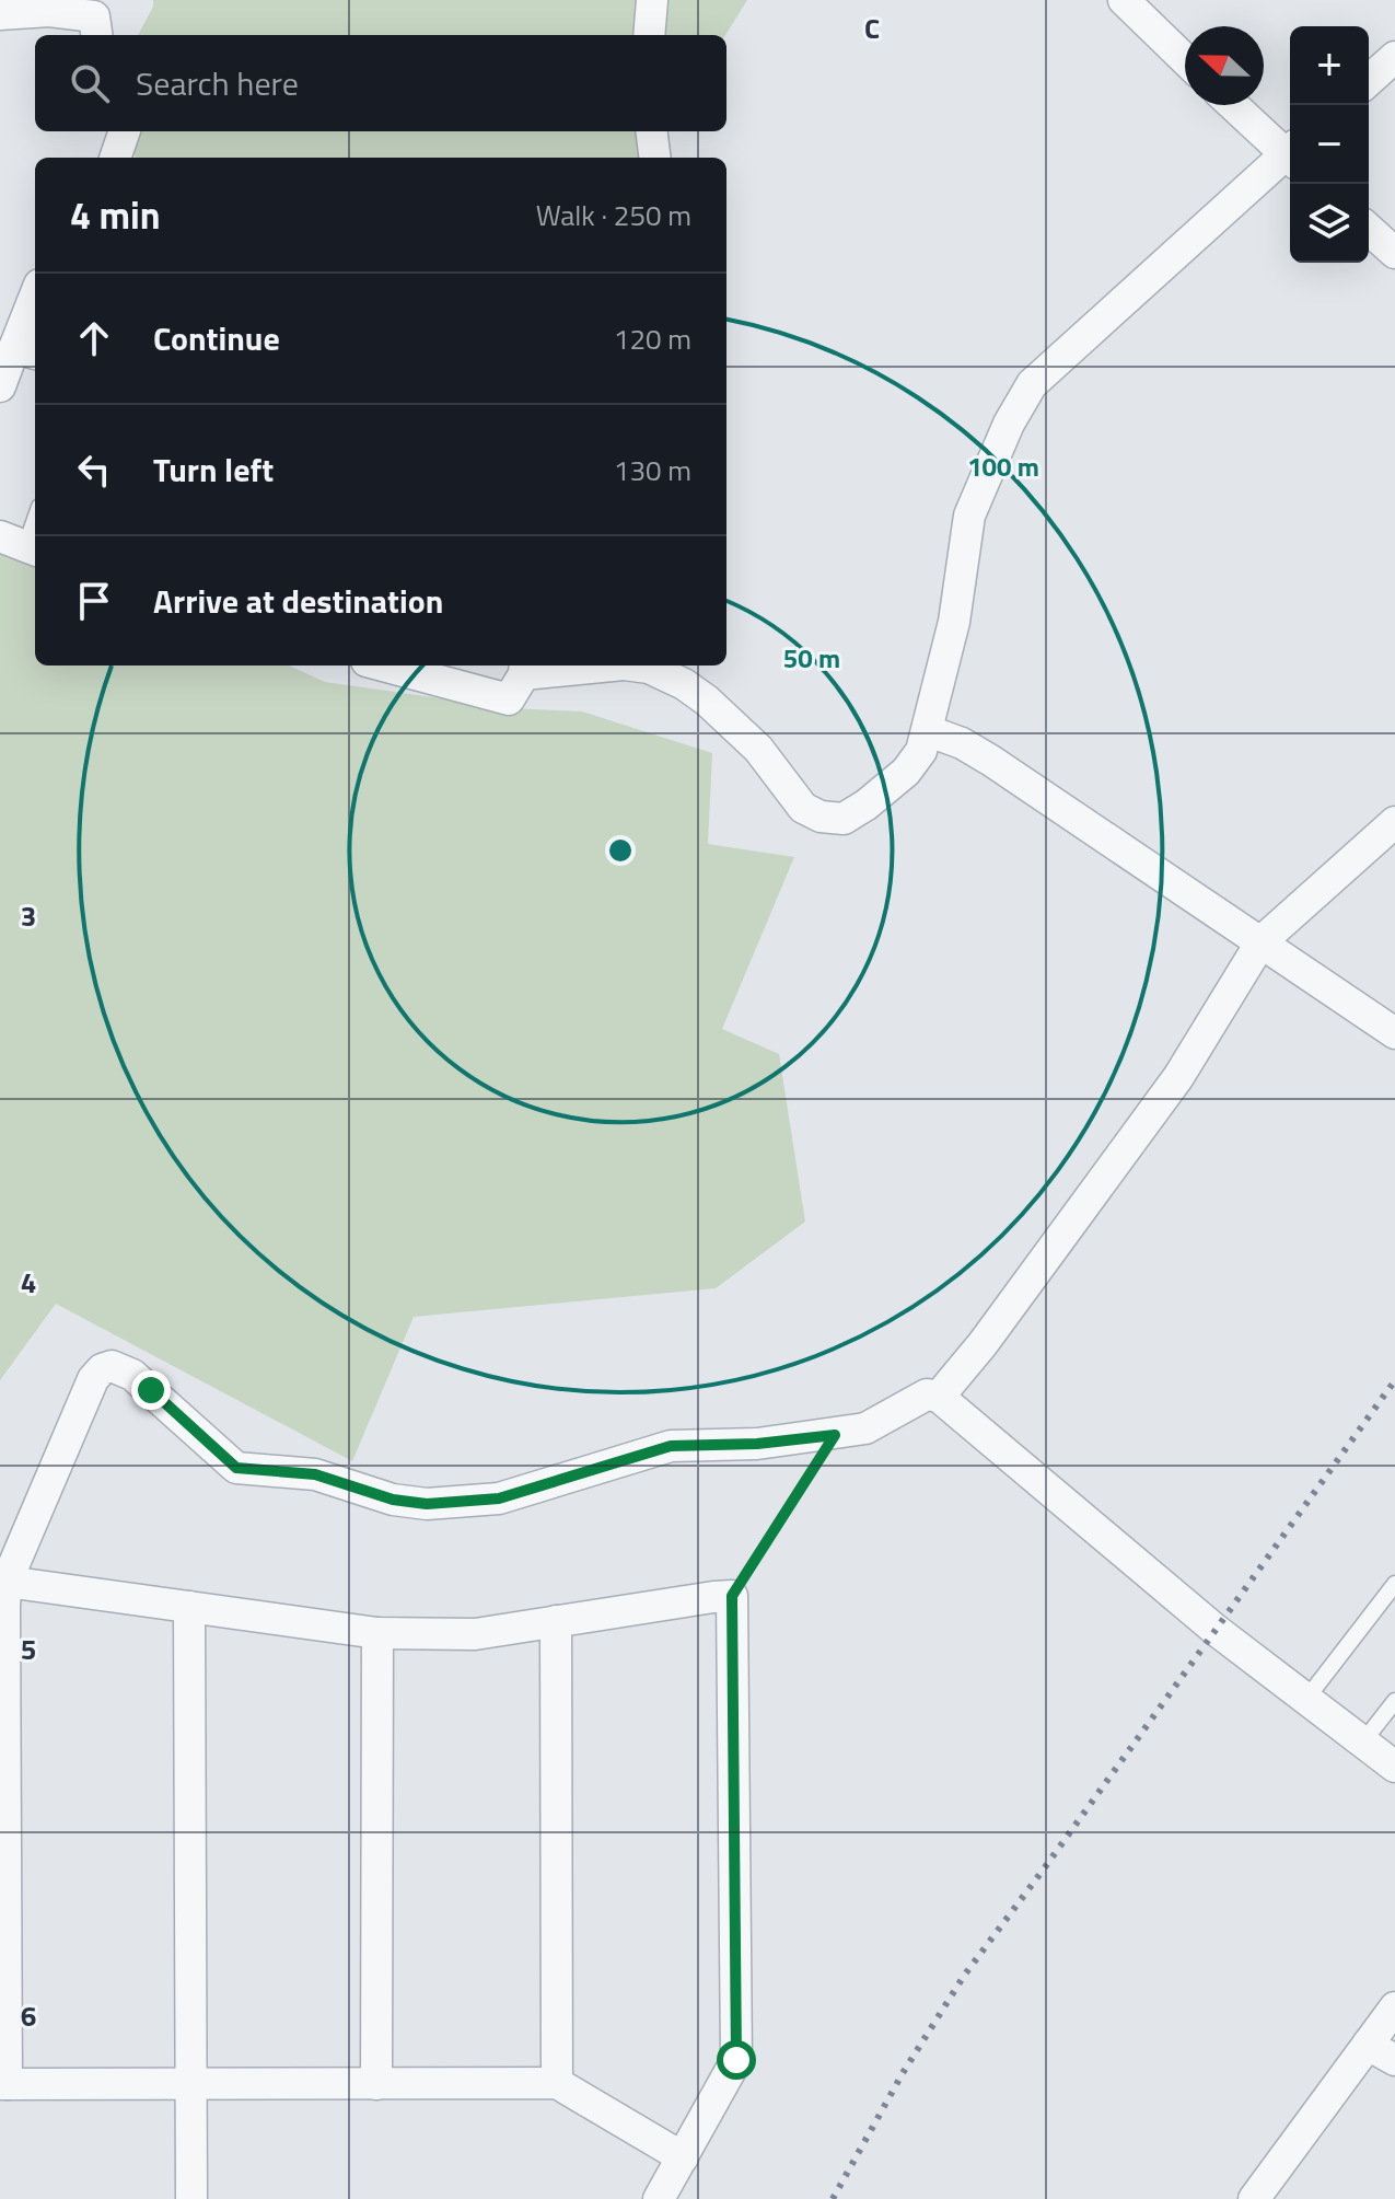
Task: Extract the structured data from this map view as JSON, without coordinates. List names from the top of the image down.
{
  "north": "left",
  "page": {
    "map_buttons": ["+", "−"],
    "search": "Search here",
    "heading": ["4 min", "Walk · 250 m"],
    "list": [
      ["Continue", "120 m"],
      ["Turn left", "130 m"],
      "Arrive at destination"
    ]
  },
  "grid": {
    "columns": ["C"],
    "rows": [
      "3",
      "4",
      "5",
      "6"
    ]
  },
  "rings": ["100 m", "50 m"]
}
